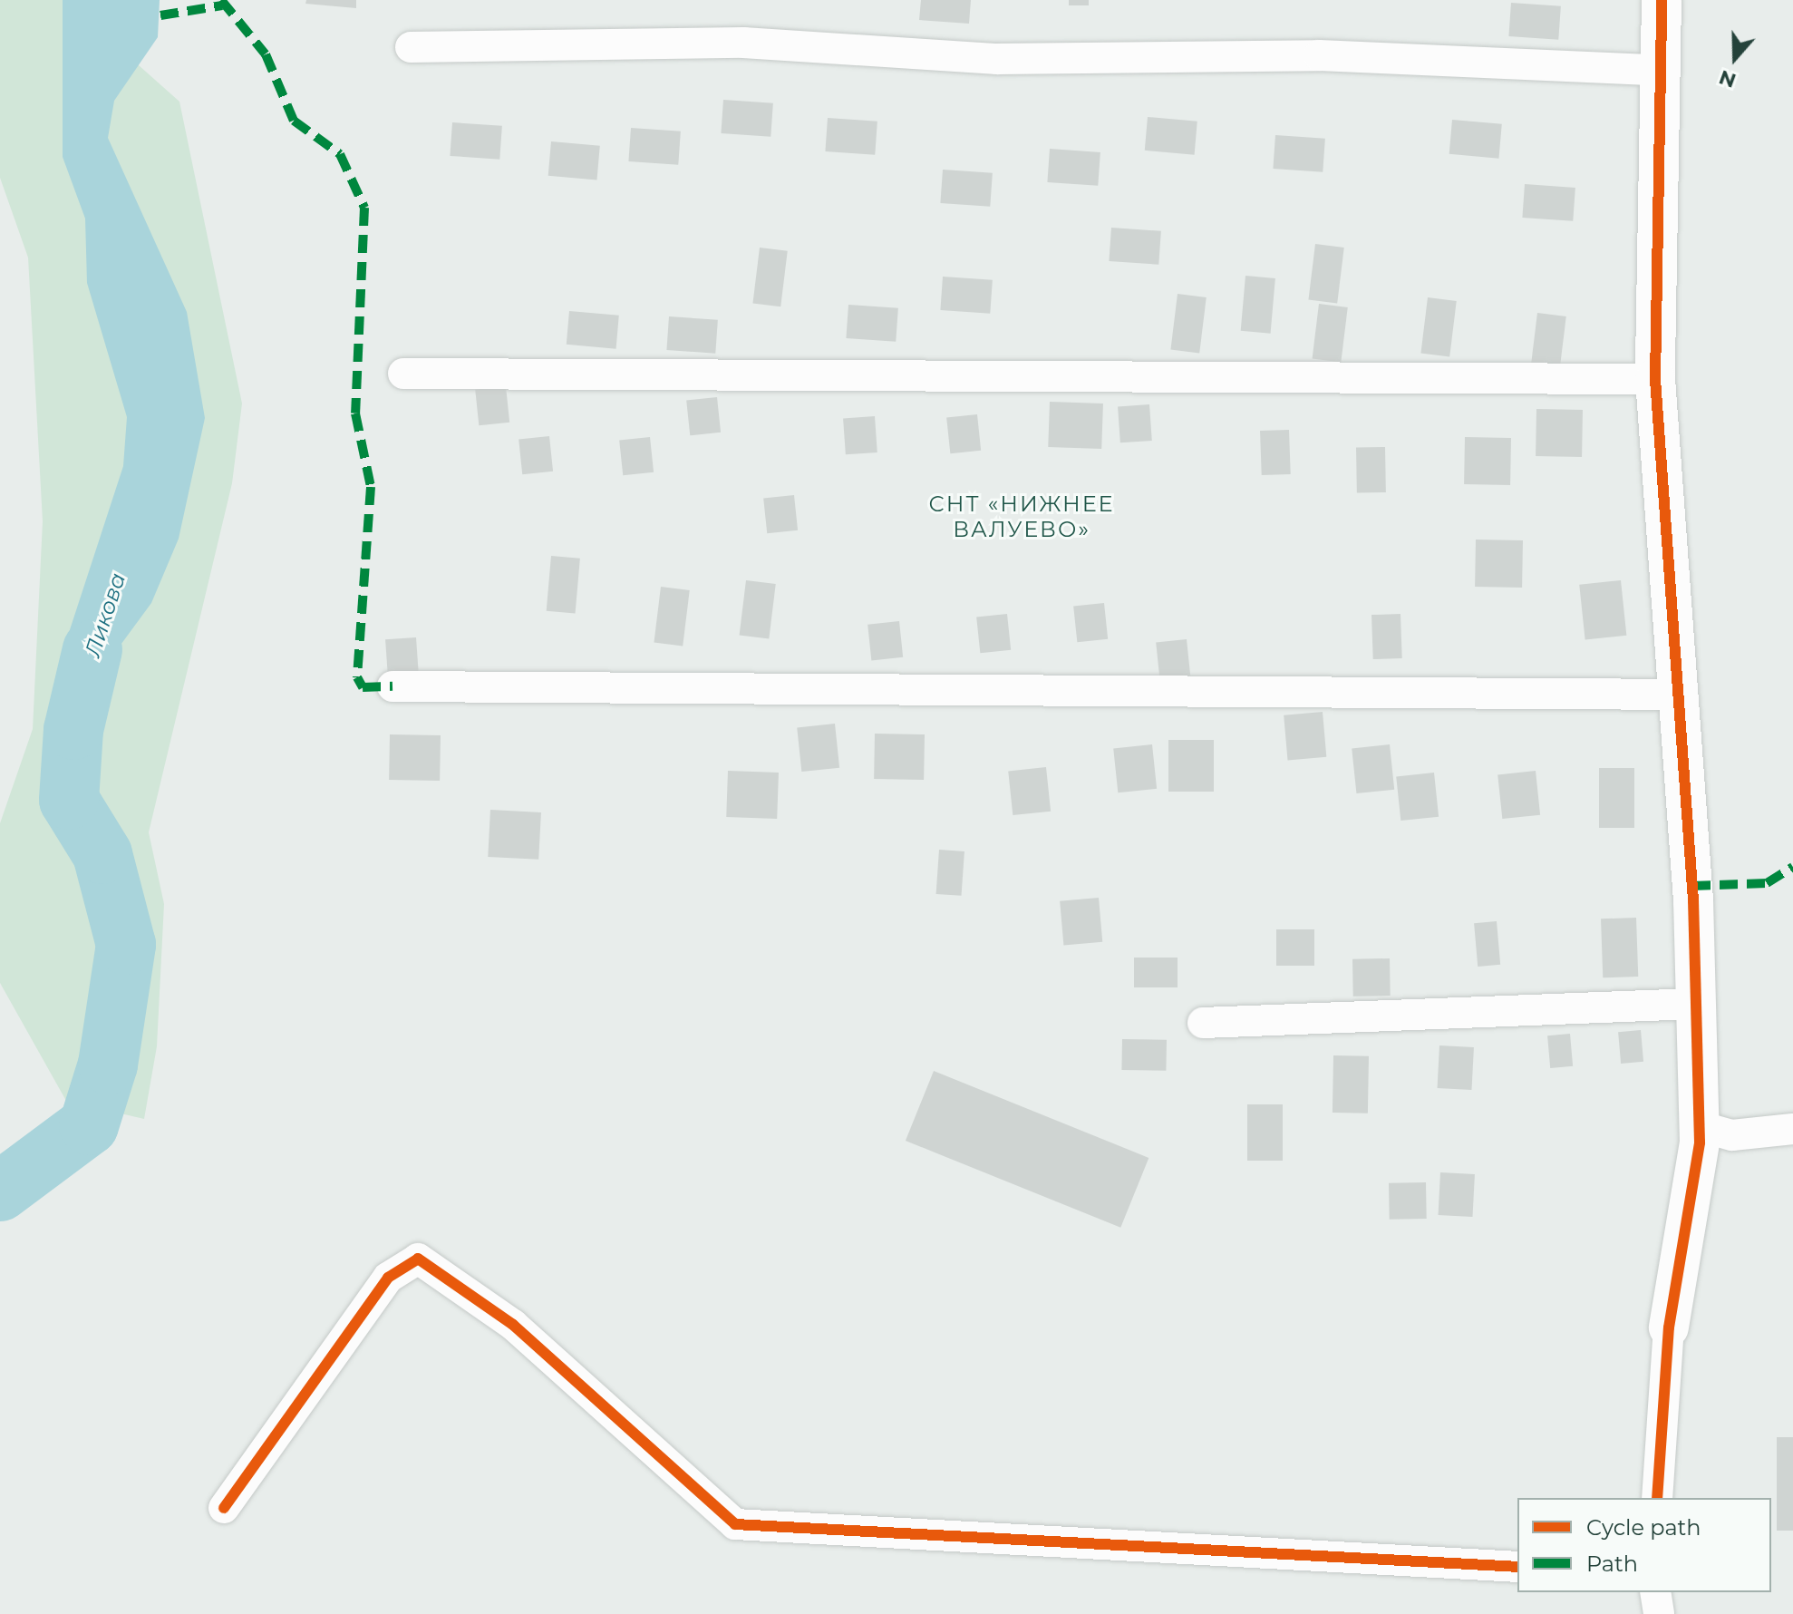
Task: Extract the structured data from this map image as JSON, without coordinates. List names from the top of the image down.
{
  "districts": ["СНТ «НИЖНЕЕ ВАЛУЕВО»"],
  "water": ["Ликова"],
  "legend": ["Cycle path", "Path"],
  "north": "bottom"
}
